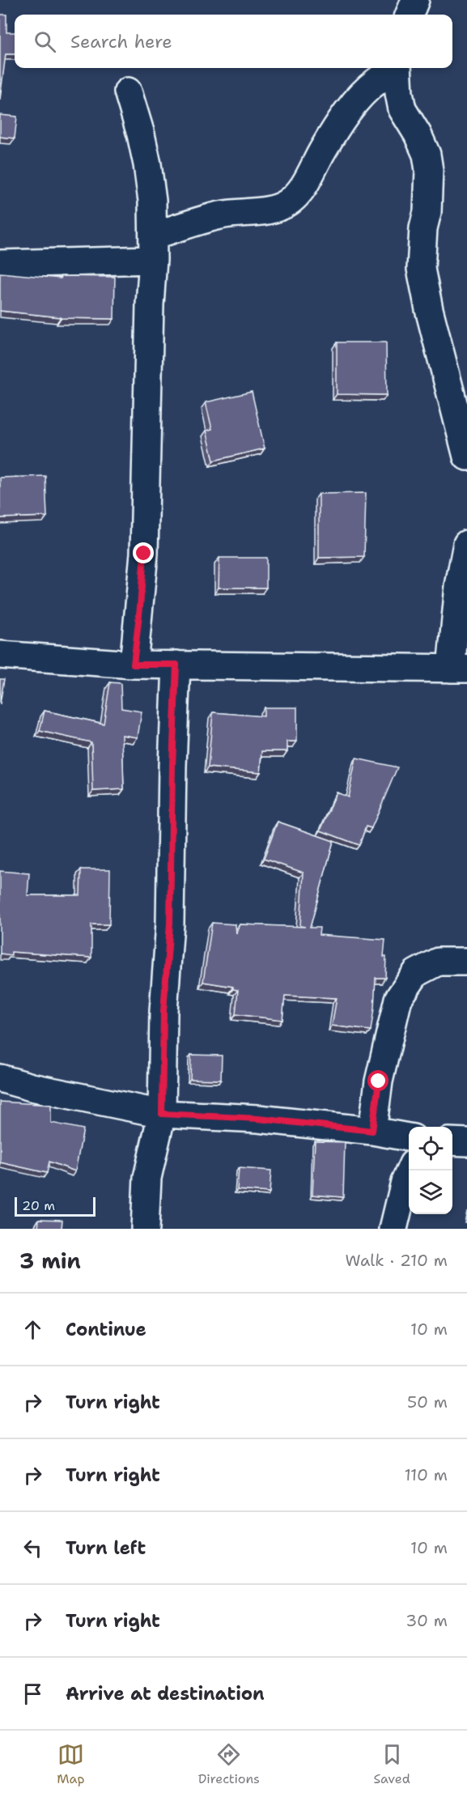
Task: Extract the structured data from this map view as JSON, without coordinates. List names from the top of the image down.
{
  "scale_bar": "20 m",
  "page": {
    "search": "Search here",
    "scale": "20 m",
    "heading": ["3 min", "Walk · 210 m"],
    "list": [
      ["Continue", "10 m"],
      ["Turn right", "50 m"],
      ["Turn right", "110 m"],
      ["Turn left", "10 m"],
      ["Turn right", "30 m"],
      "Arrive at destination"
    ],
    "nav": ["Map", "Directions", "Saved"]
  }
}
